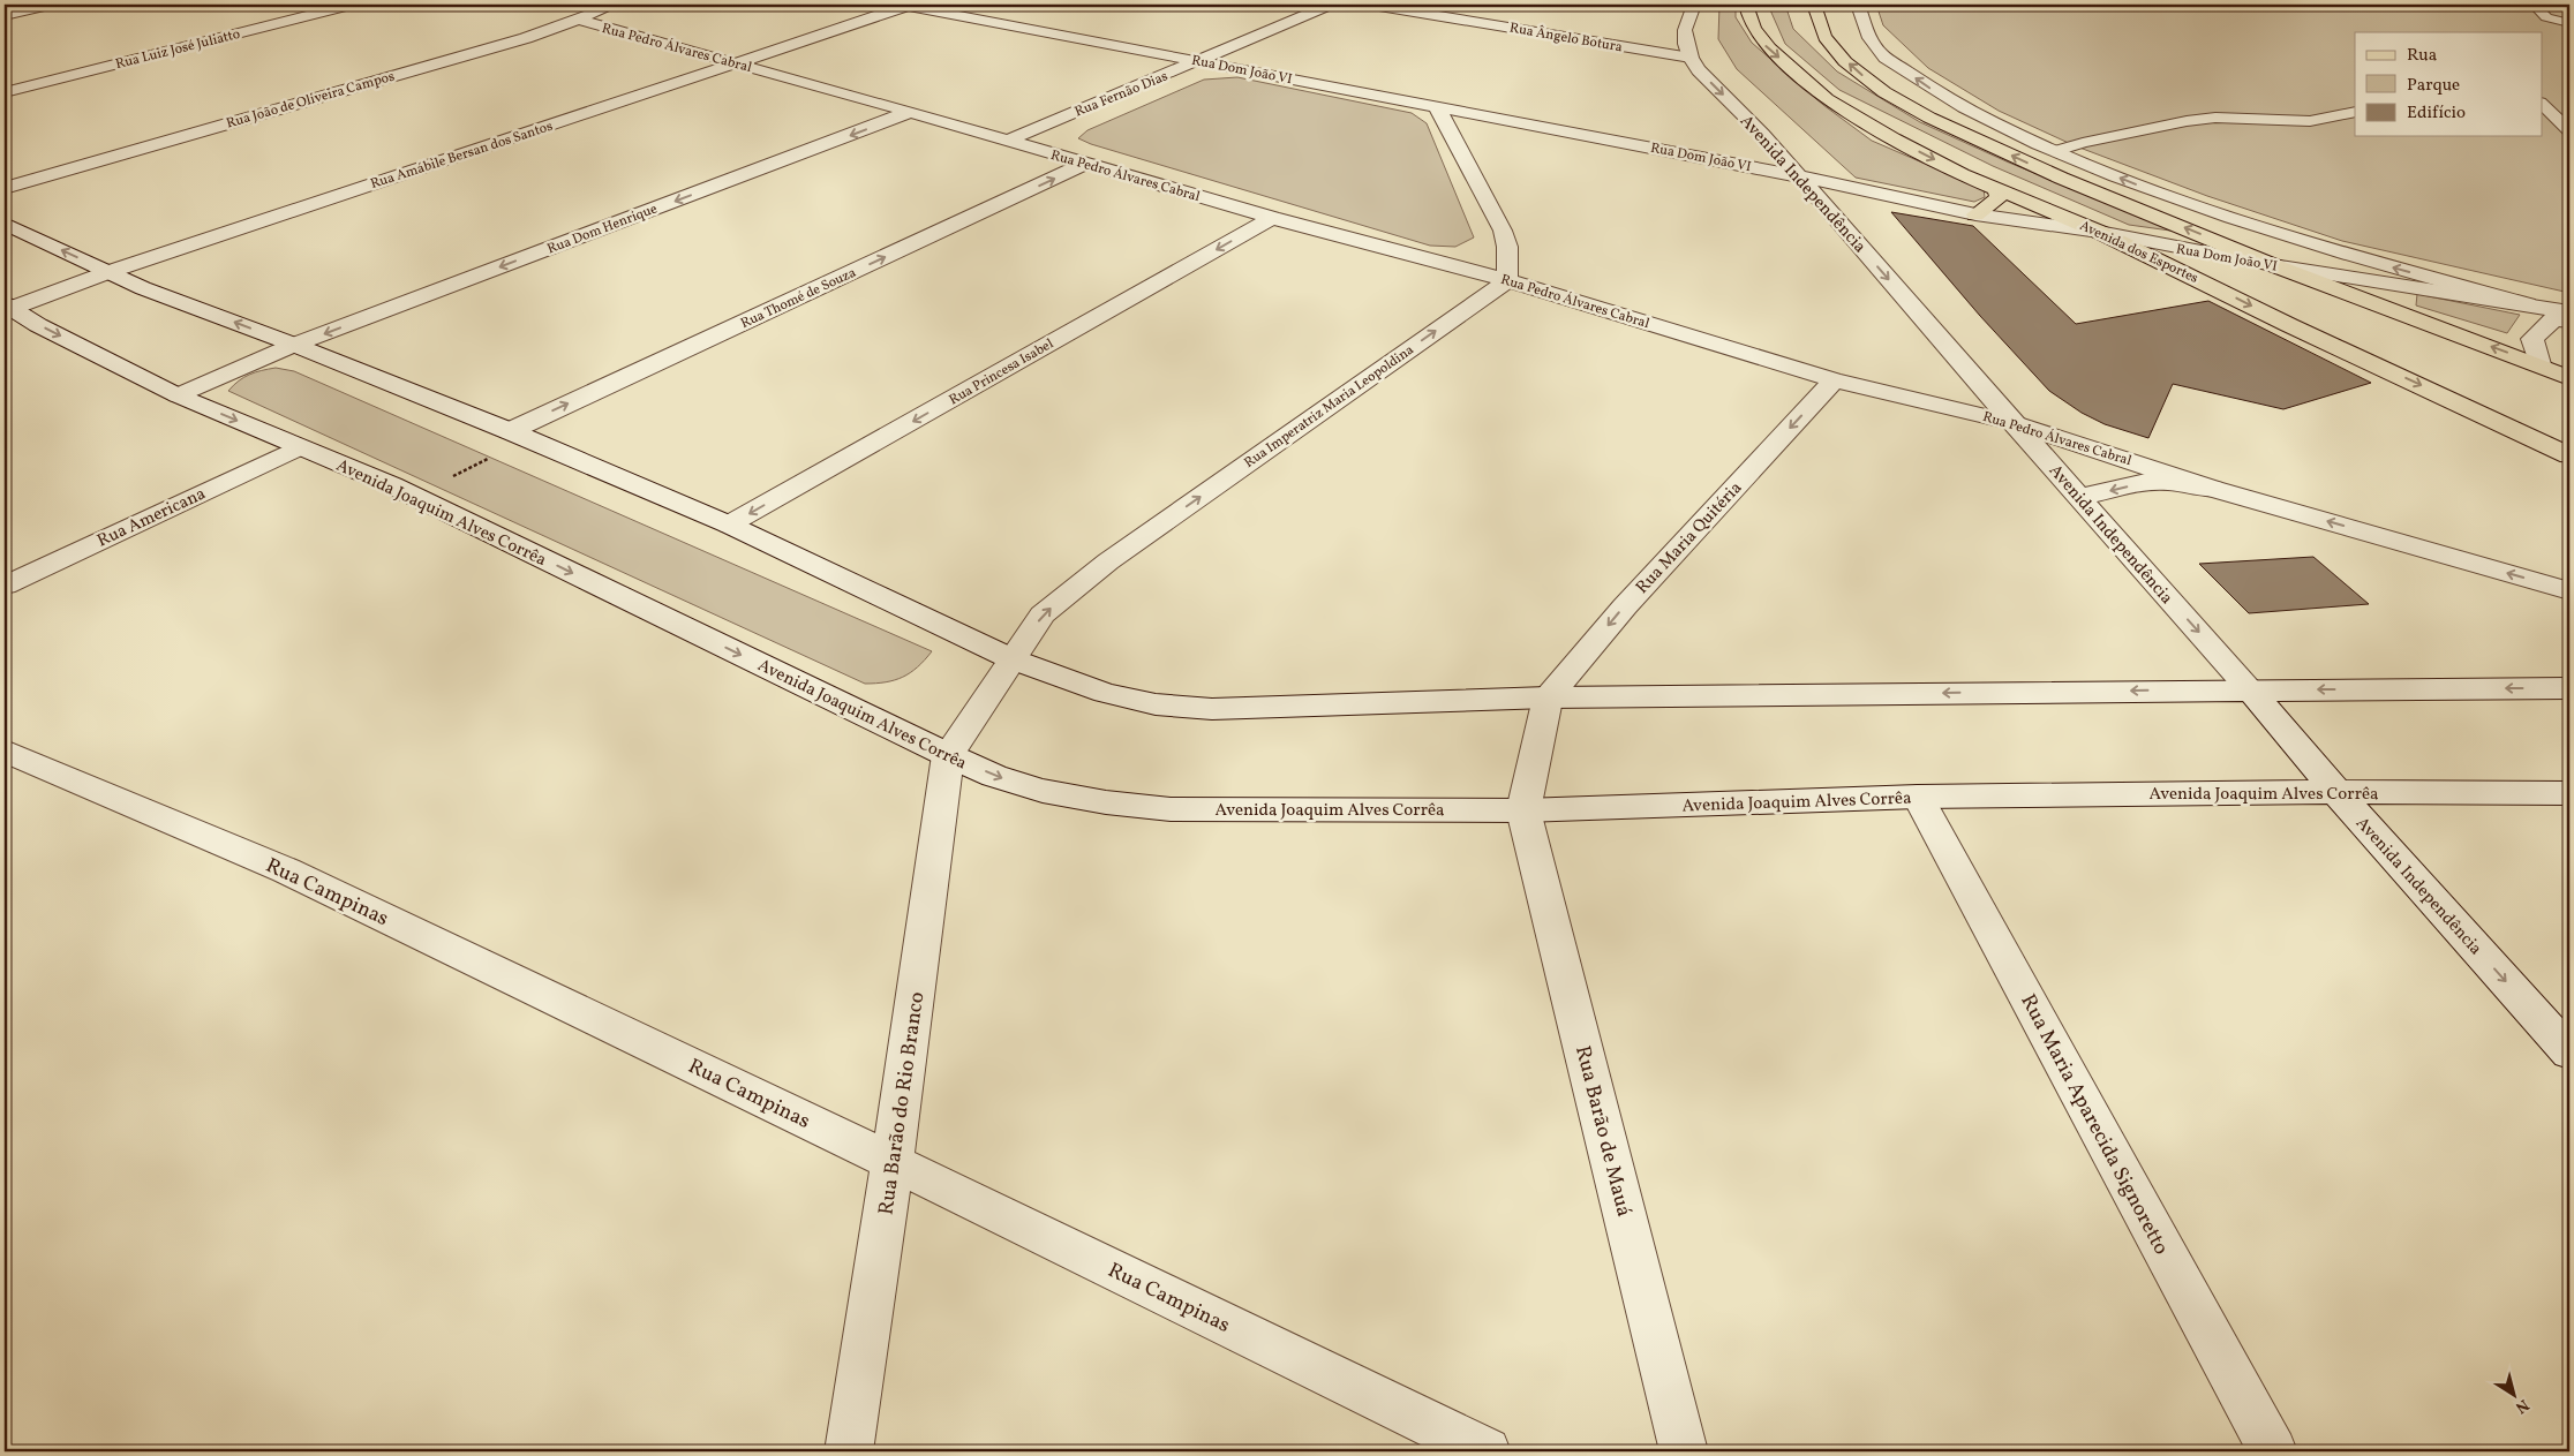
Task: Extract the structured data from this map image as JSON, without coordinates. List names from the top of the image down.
{
  "streets": {
    "main road": ["Avenida dos Esportes"],
    "street": [
      "Rua Ângelo Botura",
      "Rua Pedro Álvares Cabral",
      "Rua Luiz José Juliatto",
      "Rua Dom João VI",
      "Rua Fernão Dias",
      "Rua João de Oliveira Campos",
      "Rua Amábile Bersan dos Santos",
      "Avenida Independência",
      "Rua Dom Henrique",
      "Rua Thomé de Souza",
      "Rua Princesa Isabel",
      "Rua Imperatriz Maria Leopoldina",
      "Avenida Joaquim Alves Corrêa",
      "Rua Americana",
      "Rua Maria Quitéria",
      "Rua Campinas",
      "Rua Barão do Rio Branco",
      "Rua Maria Aparecida Signoretto",
      "Rua Barão de Mauá"
    ]
  },
  "crossings": [
    ["Rua Ângelo Botura", "Avenida Independência"],
    ["Rua Pedro Álvares Cabral", "Rua Fernão Dias"],
    ["Rua Pedro Álvares Cabral", "Rua João de Oliveira Campos"],
    ["Rua Pedro Álvares Cabral", "Rua Amábile Bersan dos Santos"],
    ["Rua Pedro Álvares Cabral", "Avenida Independência"],
    ["Rua Pedro Álvares Cabral", "Rua Dom Henrique"],
    ["Rua Pedro Álvares Cabral", "Rua Thomé de Souza"],
    ["Rua Pedro Álvares Cabral", "Rua Princesa Isabel"],
    ["Rua Pedro Álvares Cabral", "Rua Imperatriz Maria Leopoldina"],
    ["Rua Pedro Álvares Cabral", "Rua Maria Quitéria"],
    ["Rua Dom João VI", "Rua Fernão Dias"],
    ["Rua Dom João VI", "Rua Amábile Bersan dos Santos"],
    ["Rua Dom João VI", "Avenida Independência"],
    ["Rua Dom João VI", "Avenida dos Esportes"],
    ["Rua Amábile Bersan dos Santos", "Avenida Joaquim Alves Corrêa"],
    ["Avenida Independência", "Avenida Joaquim Alves Corrêa"],
    ["Rua Imperatriz Maria Leopoldina", "Avenida Joaquim Alves Corrêa"],
    ["Rua Imperatriz Maria Leopoldina", "Rua Barão do Rio Branco"],
    ["Avenida Joaquim Alves Corrêa", "Rua Americana"],
    ["Avenida Joaquim Alves Corrêa", "Rua Barão do Rio Branco"],
    ["Avenida Joaquim Alves Corrêa", "Rua Maria Aparecida Signoretto"],
    ["Avenida Joaquim Alves Corrêa", "Rua Barão de Mauá"],
    ["Rua Campinas", "Rua Barão do Rio Branco"]
  ],
  "one_way": [
    "Rua Dom Henrique",
    "Rua Thomé de Souza",
    "Rua Princesa Isabel",
    "Rua Imperatriz Maria Leopoldina",
    "Rua Maria Quitéria"
  ],
  "legend": ["Rua", "Parque", "Edifício"],
  "north": "bottom right"
}
